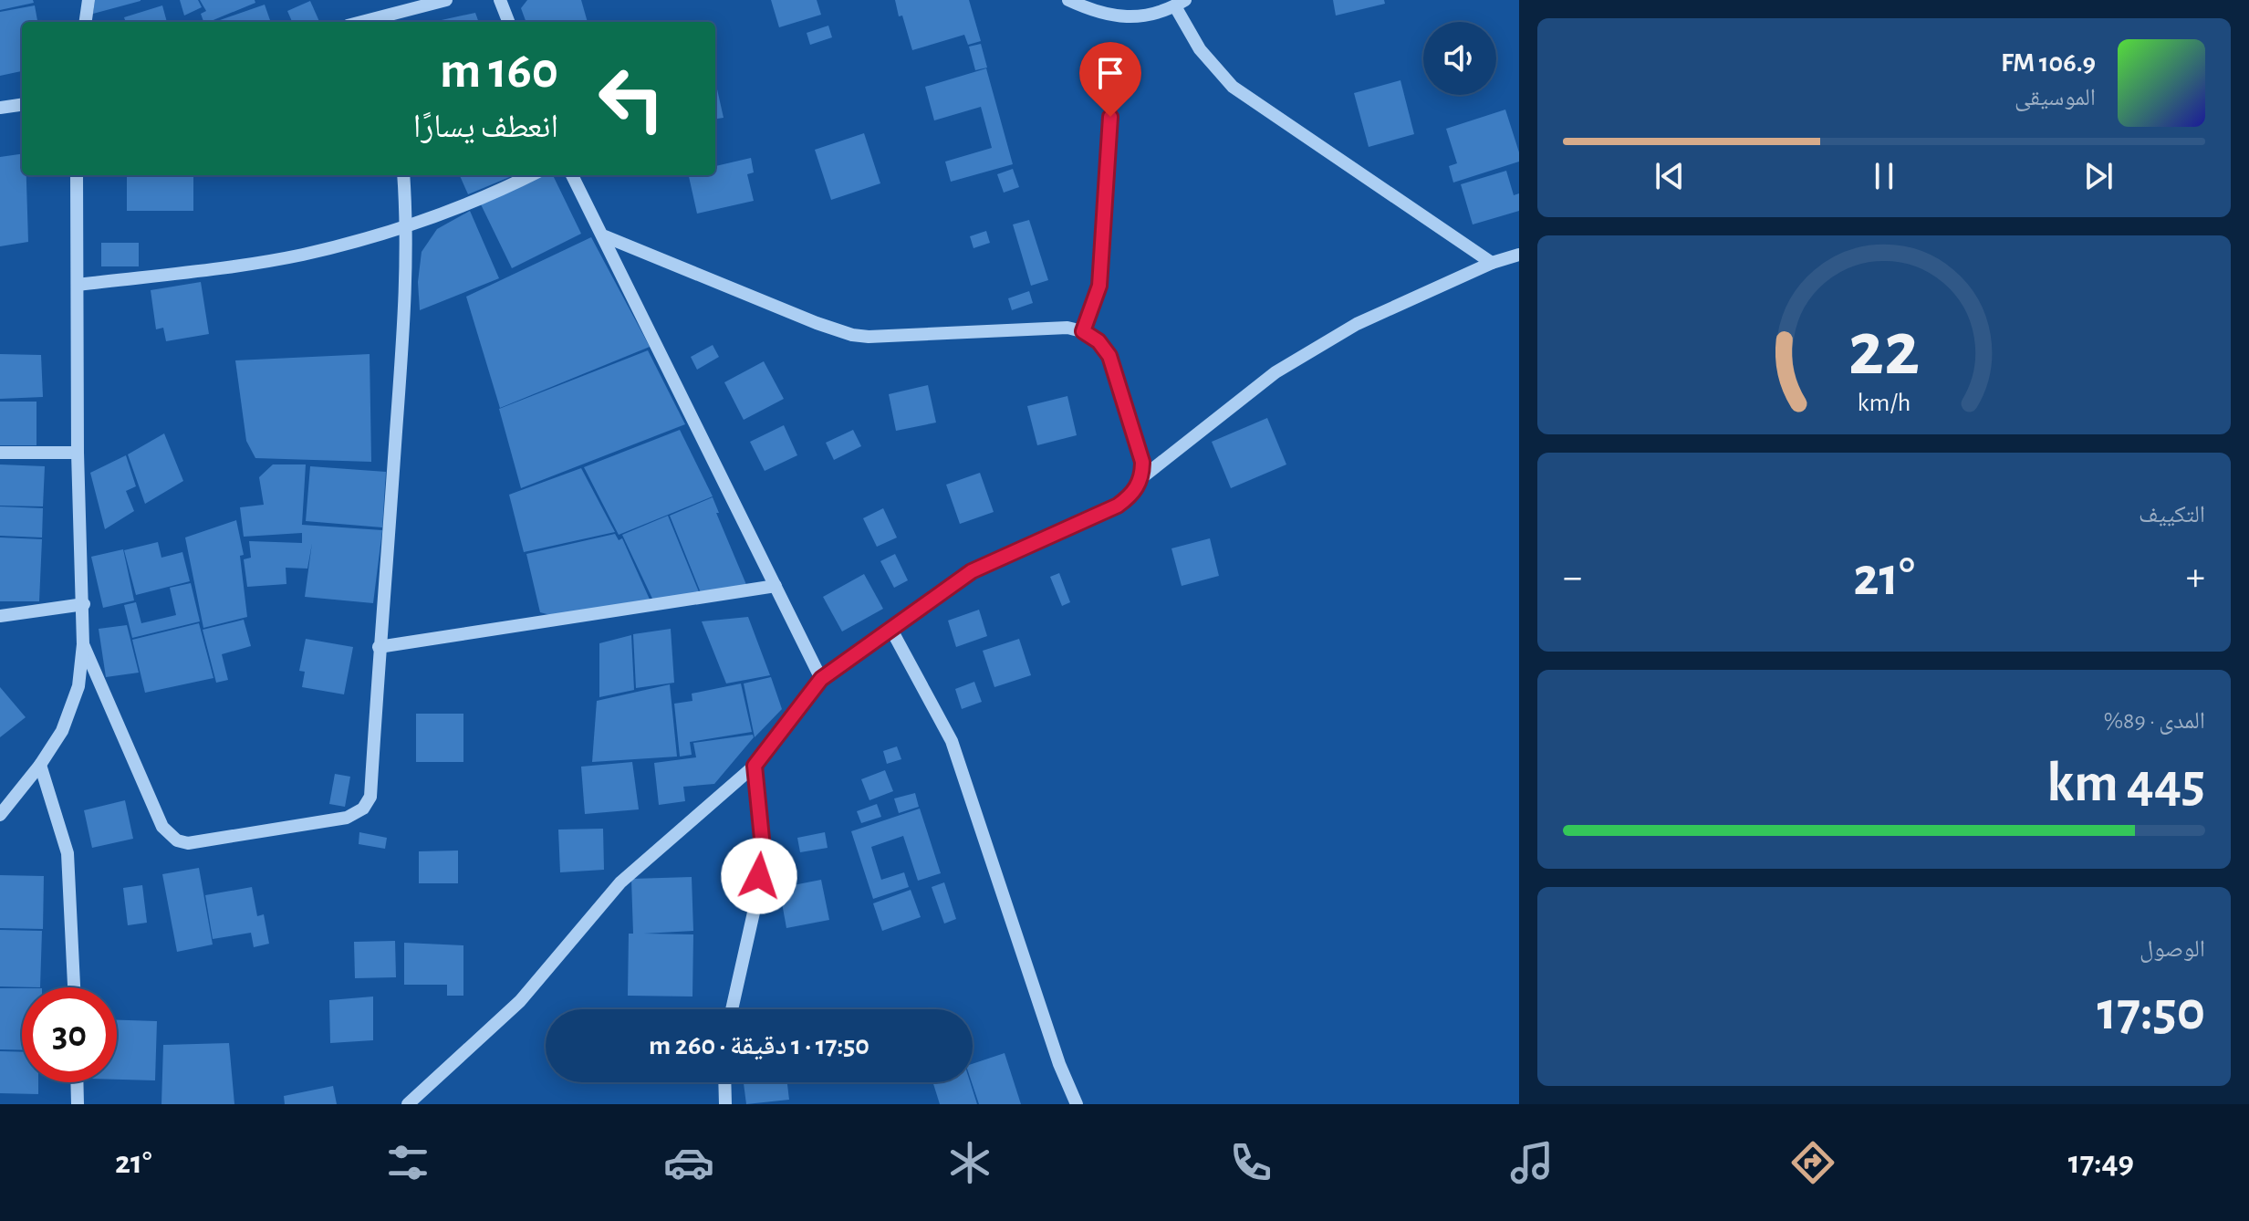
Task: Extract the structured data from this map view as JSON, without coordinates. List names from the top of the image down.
{
  "page": {
    "turn": ["160 m", "انعطف يسارًا"],
    "song": ["106.9 FM", "الموسيقى"],
    "tile": [
      "التكييف",
      ["المدى · 89%", "445 km"],
      ["الوصول", "17:50"]
    ],
    "heat": ["−", "21°", "+"],
    "limit": "30",
    "trip": "17:50 · 1 دقيقة · 260 m",
    "tabs": ["17:49", "21°"],
    "gauge": ["22", "km/h"]
  }
}
